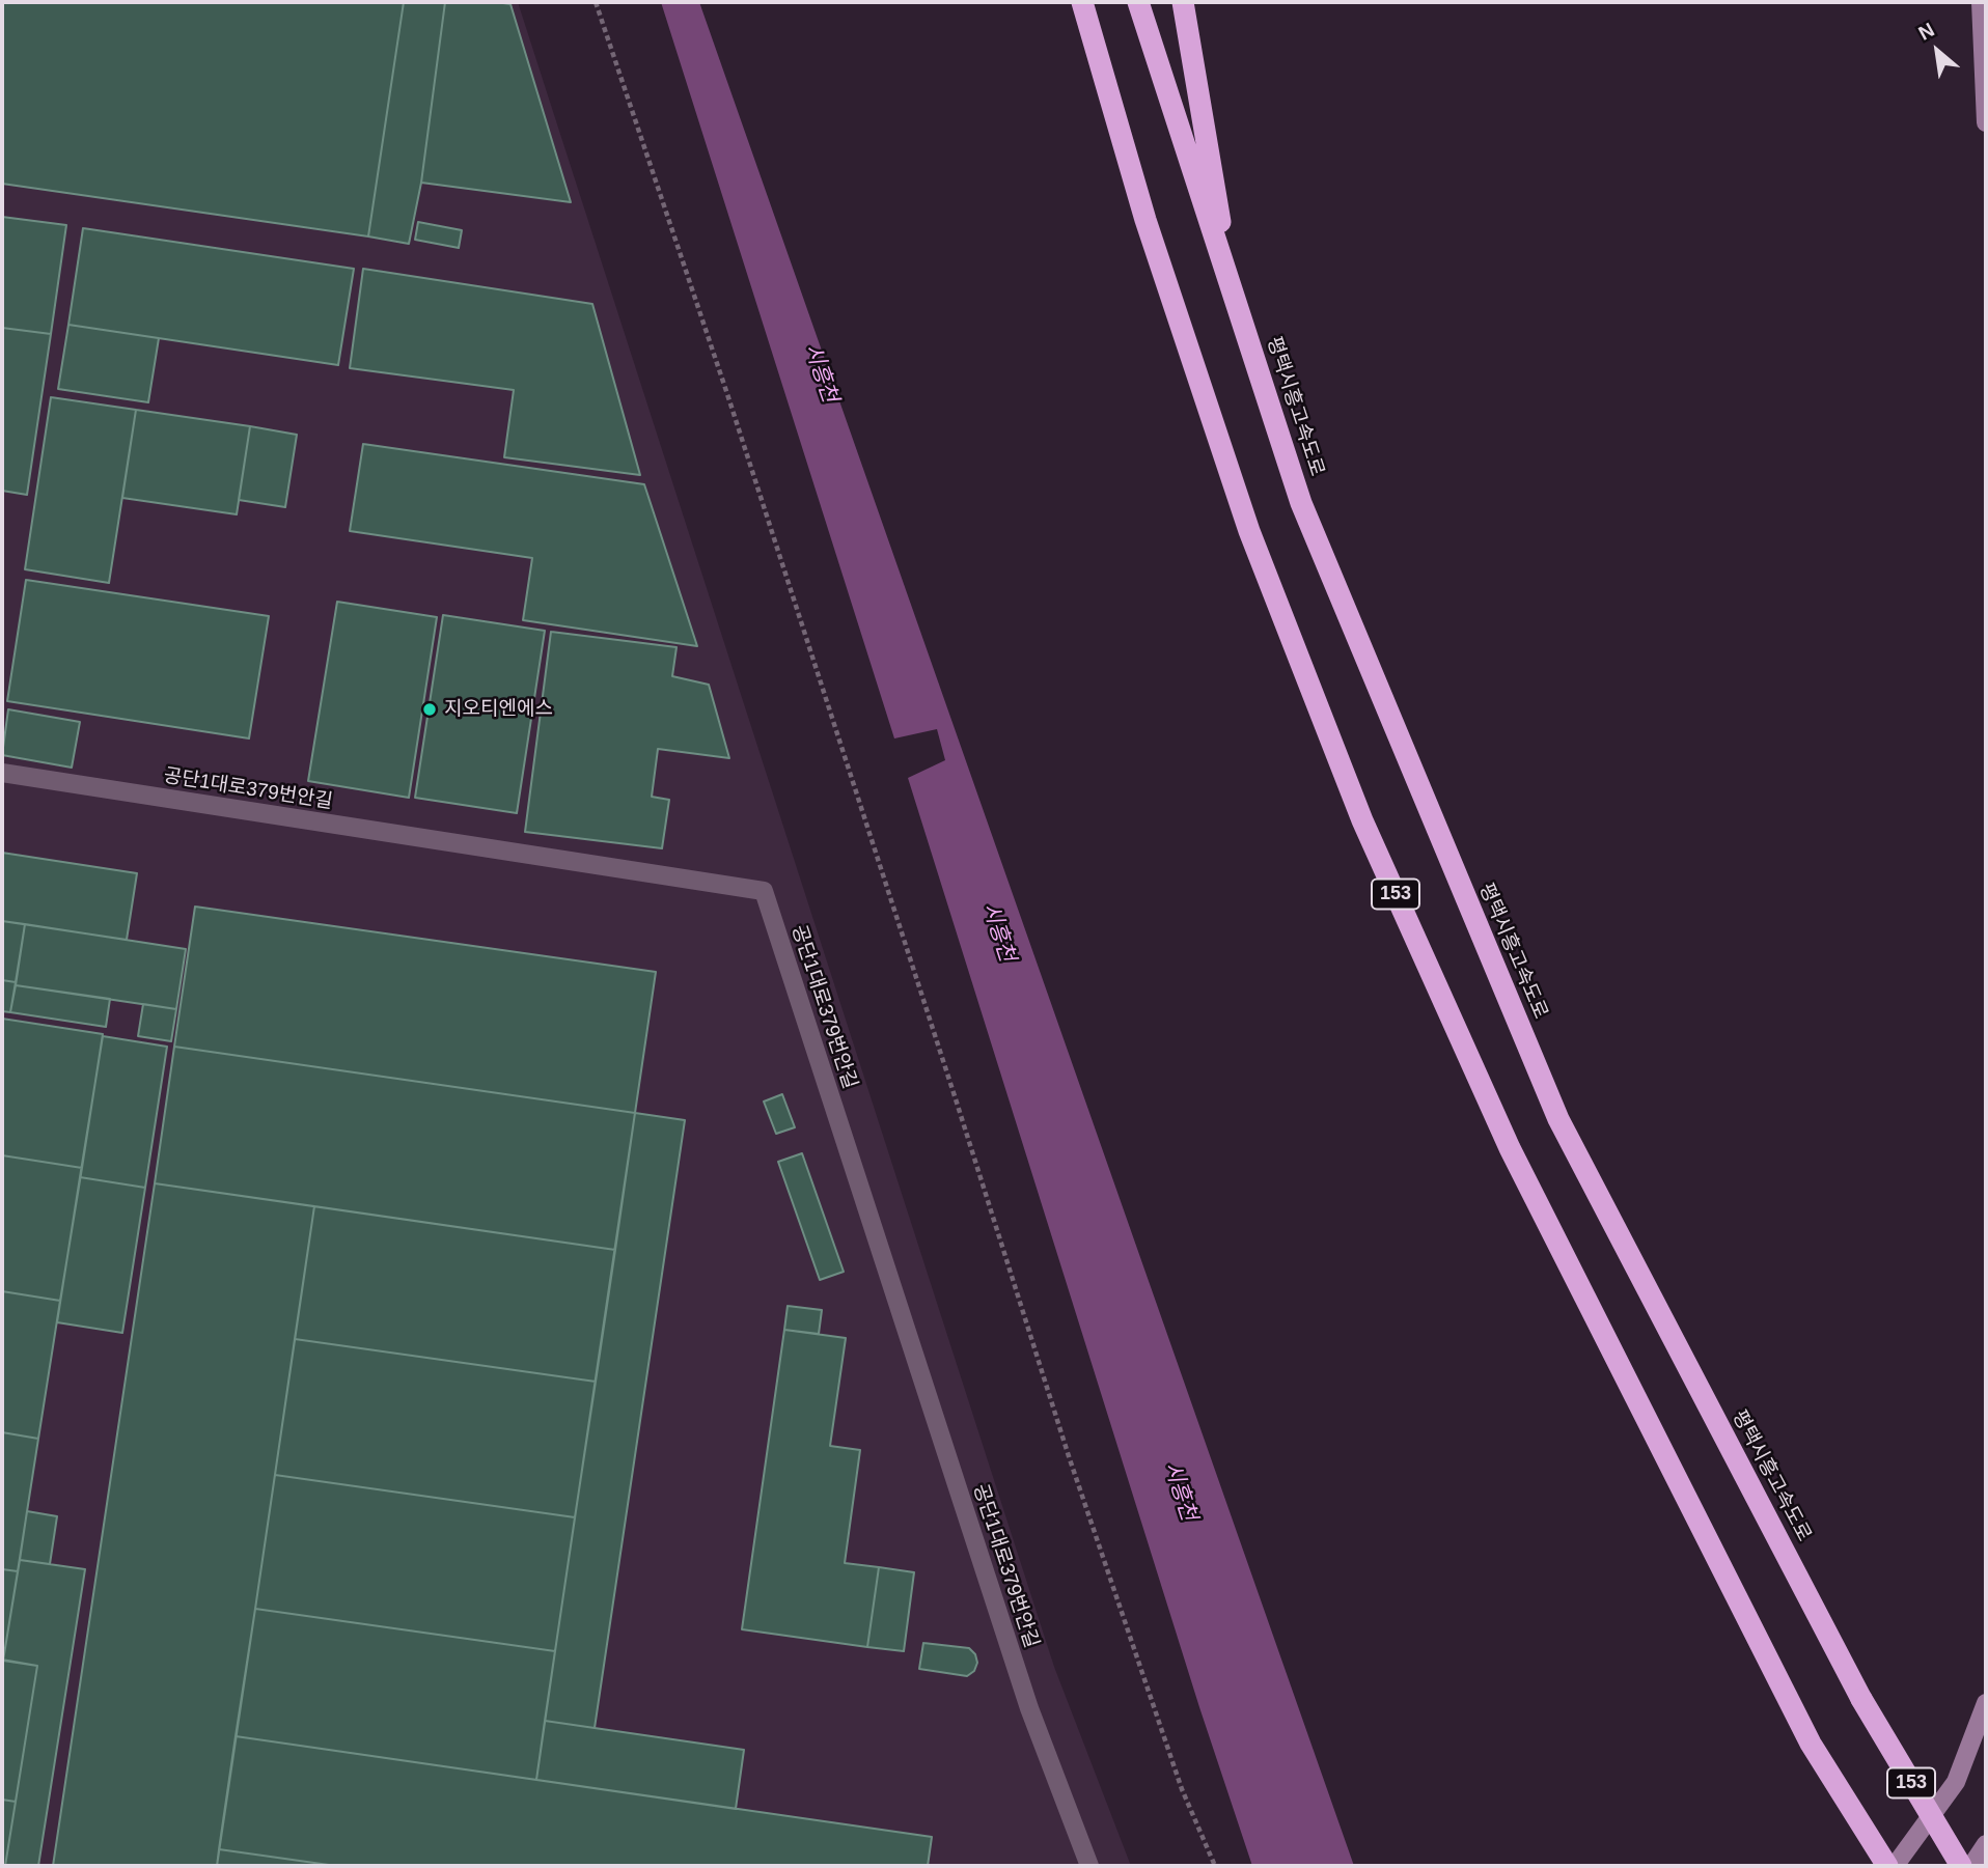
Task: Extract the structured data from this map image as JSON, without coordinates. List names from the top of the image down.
{
  "streets": {
    "highway": ["평택시흥고속도로", "153"],
    "street": ["공단1대로379번안길"]
  },
  "water": ["시흥천"],
  "places": ["지오티엔에스"],
  "north": "top left"
}
